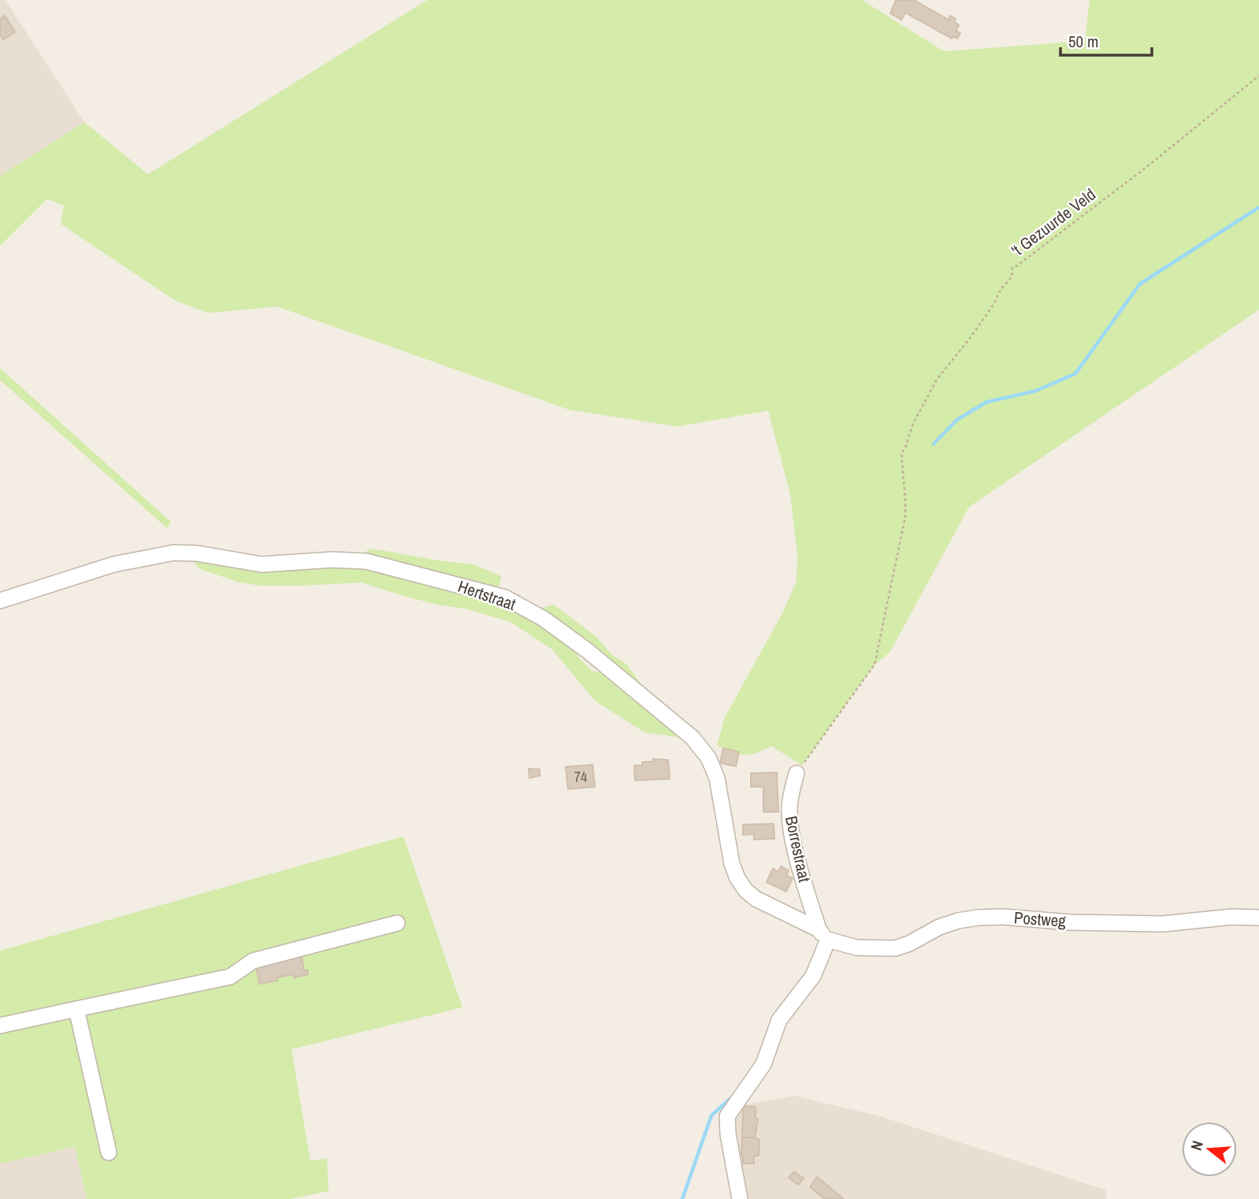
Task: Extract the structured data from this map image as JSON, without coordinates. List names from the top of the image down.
{
  "streets": {
    "street": ["Hertstraat", "Borrestraat", "Postweg"],
    "path": ["'t Gezuurde Veld"]
  },
  "crossings": [
    ["'t Gezuurde Veld", "Borrestraat"],
    ["Hertstraat", "Borrestraat"],
    ["Hertstraat", "Postweg"],
    ["Borrestraat", "Postweg"]
  ],
  "house_numbers": ["74"],
  "scale_bar": "50 m",
  "north": "left"
}
